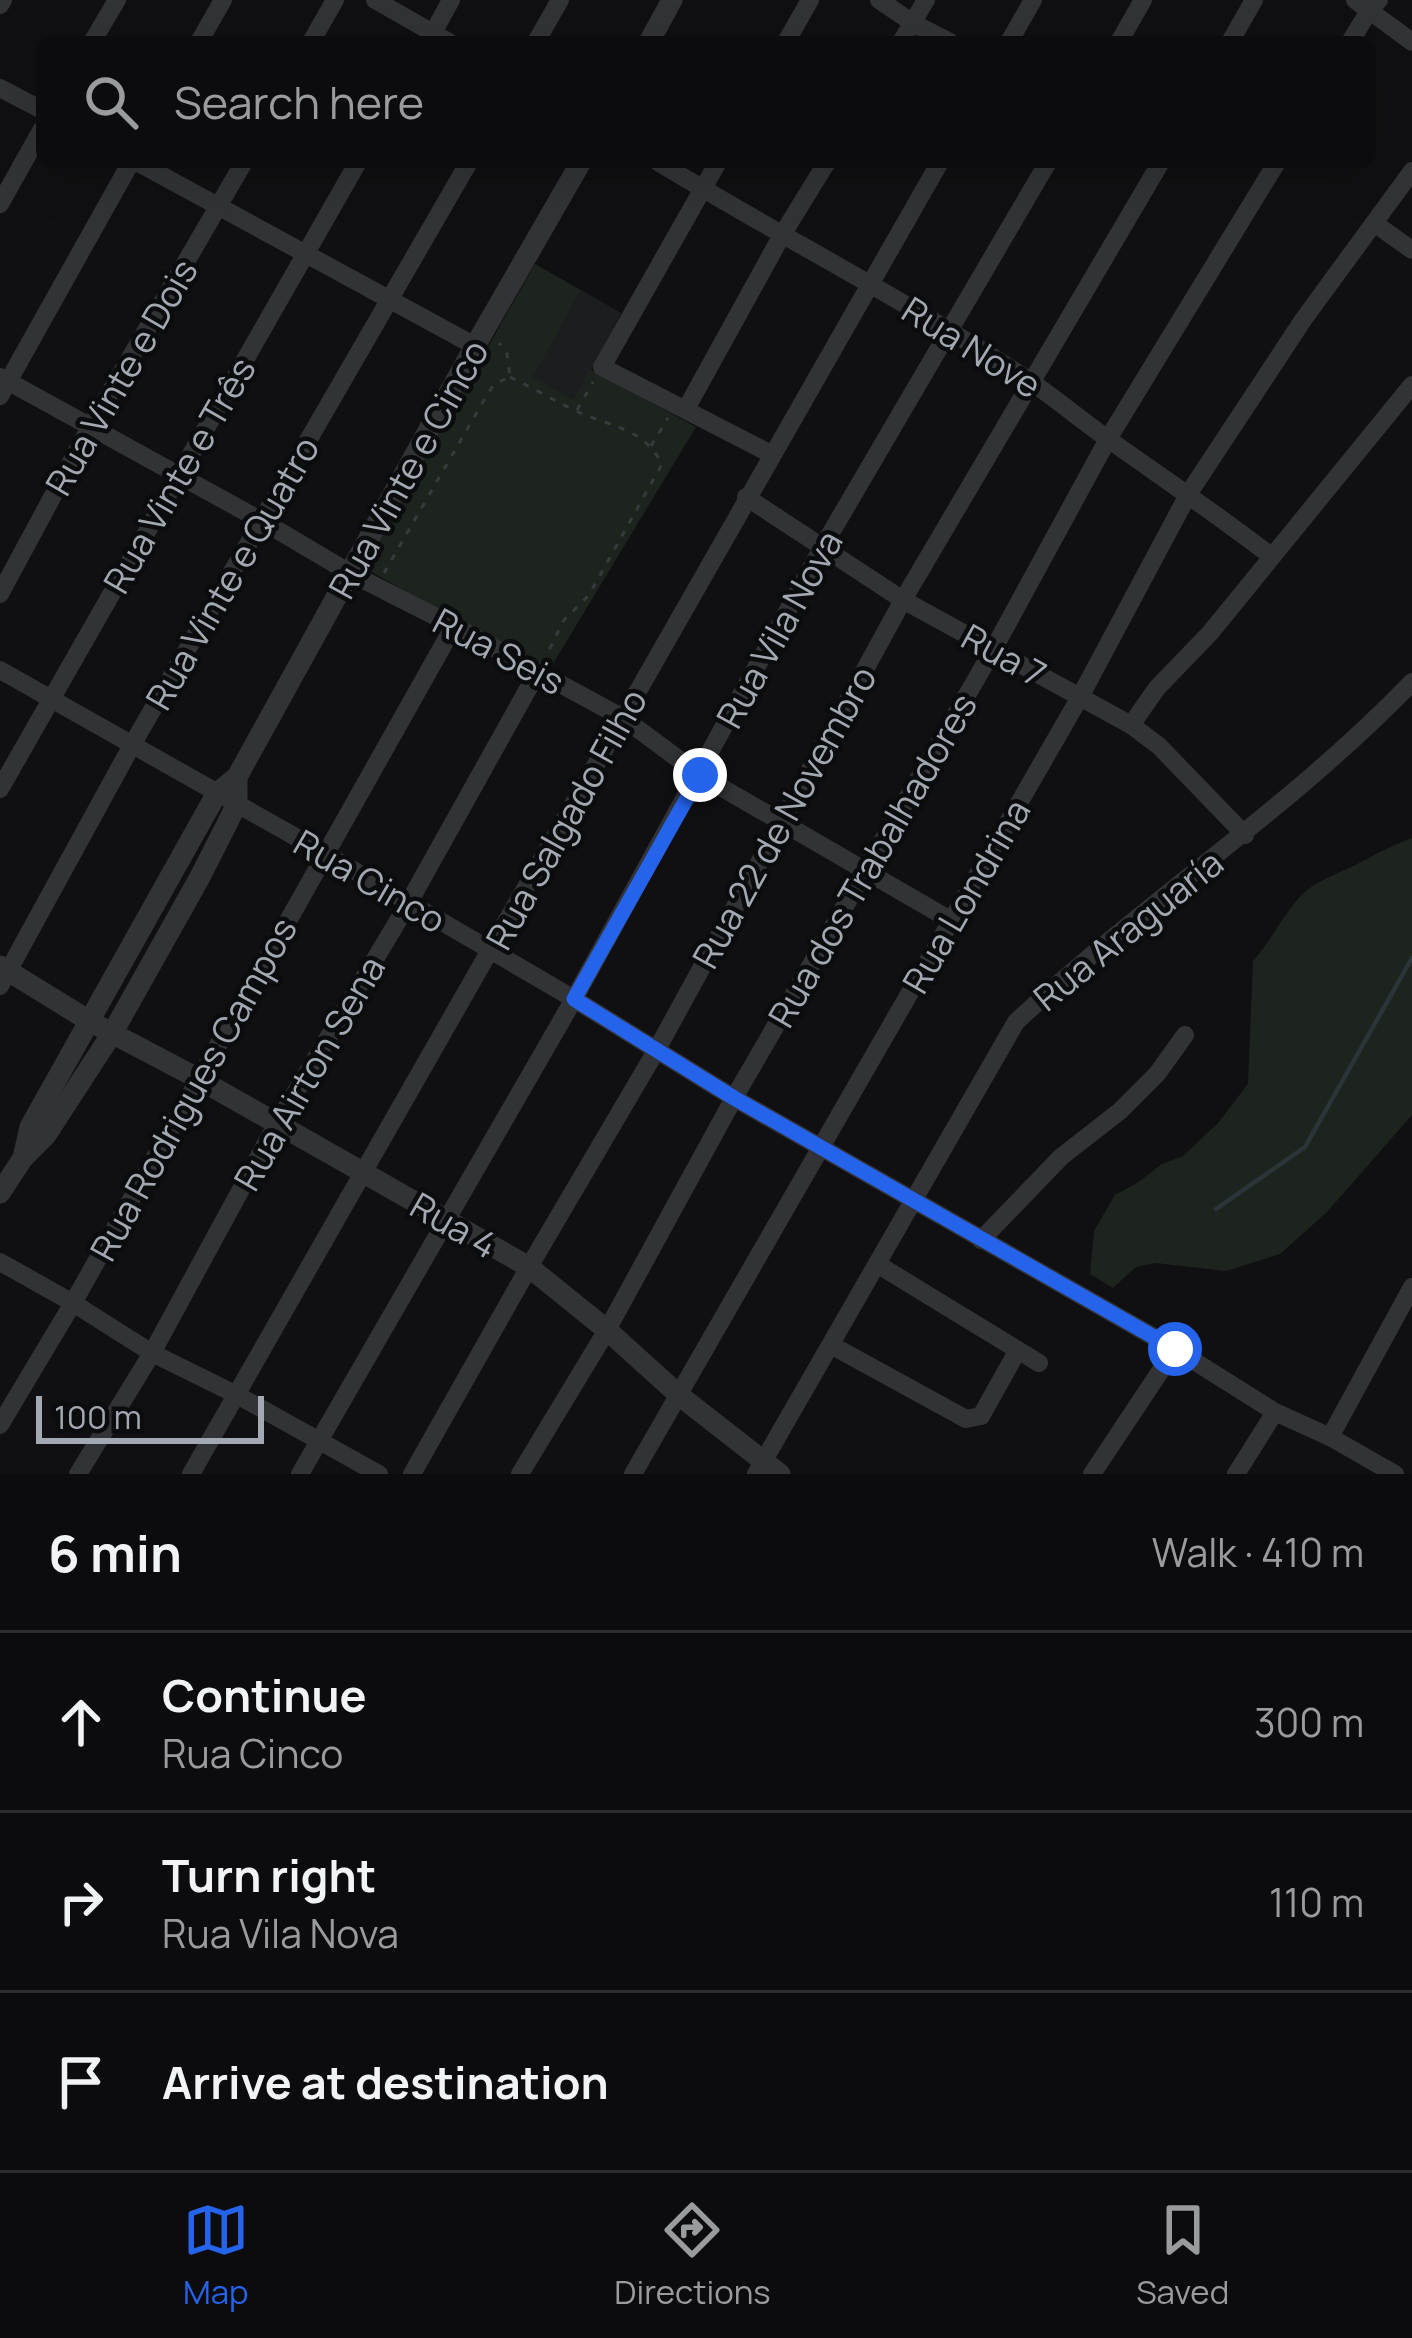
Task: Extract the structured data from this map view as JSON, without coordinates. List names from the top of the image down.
{
  "streets": {
    "street": [
      "Rua Nove",
      "Rua Vinte e Dois",
      "Rua Vinte e Cinco",
      "Rua Vinte e Três",
      "Rua Vinte e Quatro",
      "Rua Vila Nova",
      "Rua Seis",
      "Rua 7",
      "Rua 22 de Novembro",
      "Rua Salgado Filho",
      "Rua dos Trabalhadores",
      "Rua Cinco",
      "Rua Londrina",
      "Rua Araguaría",
      "Rua Airton Sena",
      "Rua Rodrigues Campos",
      "Rua 4"
    ]
  },
  "crossings": [
    ["Rua Nove", "Rua Vila Nova"],
    ["Rua Nove", "Rua 22 de Novembro"],
    ["Rua Nove", "Rua Salgado Filho"],
    ["Rua Nove", "Rua dos Trabalhadores"],
    ["Rua Nove", "Rua Londrina"],
    ["Rua Vinte e Dois", "Rua Seis"],
    ["Rua Vinte e Cinco", "Rua Seis"],
    ["Rua Vinte e Cinco", "Rua Cinco"],
    ["Rua Vinte e Cinco", "Rua 4"],
    ["Rua Vinte e Três", "Rua Seis"],
    ["Rua Vinte e Três", "Rua Cinco"],
    ["Rua Vinte e Quatro", "Rua Seis"],
    ["Rua Vinte e Quatro", "Rua Cinco"],
    ["Rua Vinte e Quatro", "Rua 4"],
    ["Rua Vila Nova", "Rua Seis"],
    ["Rua Vila Nova", "Rua 7"],
    ["Rua Vila Nova", "Rua Cinco"],
    ["Rua Vila Nova", "Rua 4"],
    ["Rua Seis", "Rua 22 de Novembro"],
    ["Rua Seis", "Rua Salgado Filho"],
    ["Rua Seis", "Rua dos Trabalhadores"],
    ["Rua Seis", "Rua Londrina"],
    ["Rua Seis", "Rua Airton Sena"],
    ["Rua Seis", "Rua Rodrigues Campos"],
    ["Rua 7", "Rua 22 de Novembro"],
    ["Rua 7", "Rua Salgado Filho"],
    ["Rua 7", "Rua dos Trabalhadores"],
    ["Rua 7", "Rua Londrina"],
    ["Rua 7", "Rua Araguaría"],
    ["Rua 22 de Novembro", "Rua Cinco"],
    ["Rua 22 de Novembro", "Rua 4"],
    ["Rua Salgado Filho", "Rua Cinco"],
    ["Rua Salgado Filho", "Rua 4"],
    ["Rua dos Trabalhadores", "Rua Cinco"],
    ["Rua dos Trabalhadores", "Rua 4"],
    ["Rua Cinco", "Rua Londrina"],
    ["Rua Cinco", "Rua Araguaría"],
    ["Rua Cinco", "Rua Airton Sena"],
    ["Rua Cinco", "Rua Rodrigues Campos"],
    ["Rua Londrina", "Rua 4"],
    ["Rua Araguaría", "Rua 4"],
    ["Rua Airton Sena", "Rua 4"],
    ["Rua Rodrigues Campos", "Rua 4"]
  ],
  "scale_bar": "100 m",
  "page": {
    "search": "Search here",
    "scale": "100 m",
    "heading": ["6 min", "Walk · 410 m"],
    "list": [
      ["Continue", "Rua Cinco", "300 m"],
      ["Turn right", "Rua Vila Nova", "110 m"],
      "Arrive at destination"
    ],
    "nav": ["Map", "Directions", "Saved"]
  }
}
